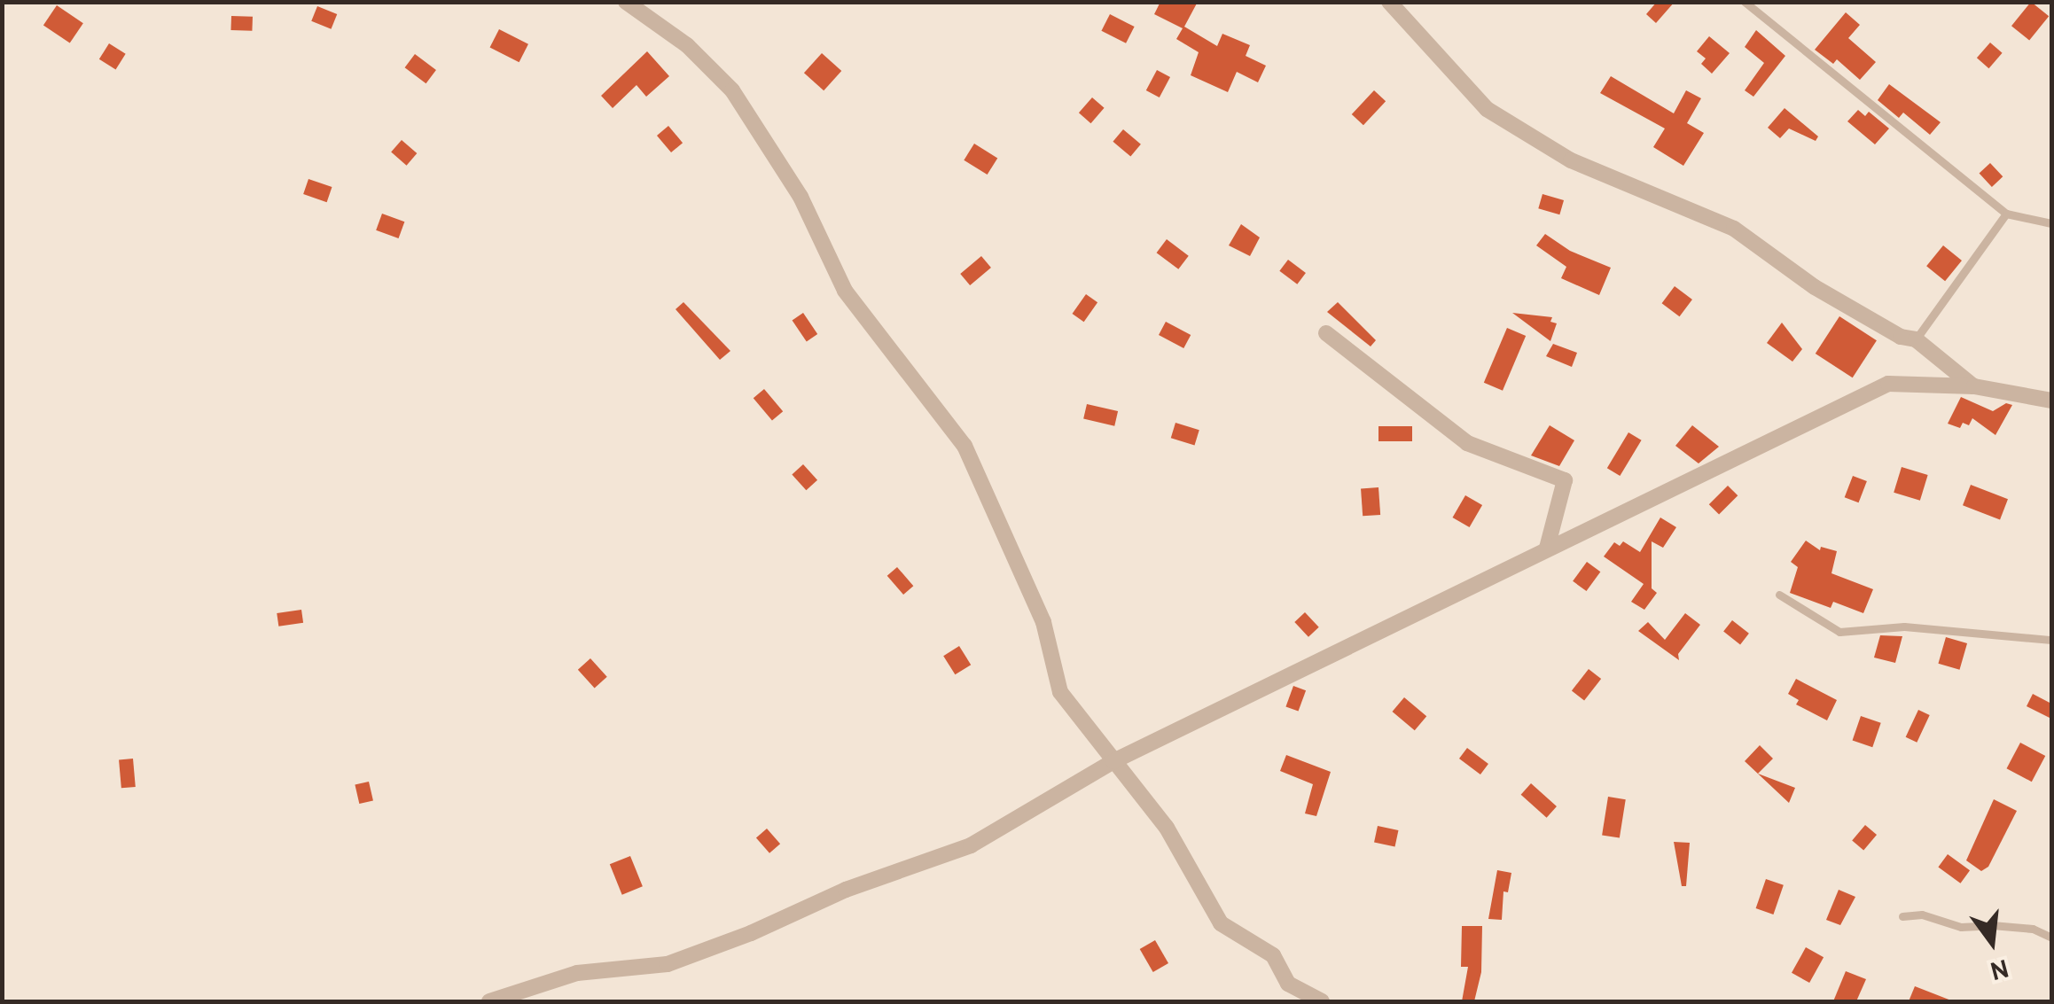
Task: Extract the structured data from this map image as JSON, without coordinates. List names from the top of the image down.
{
  "north": "bottom"
}
